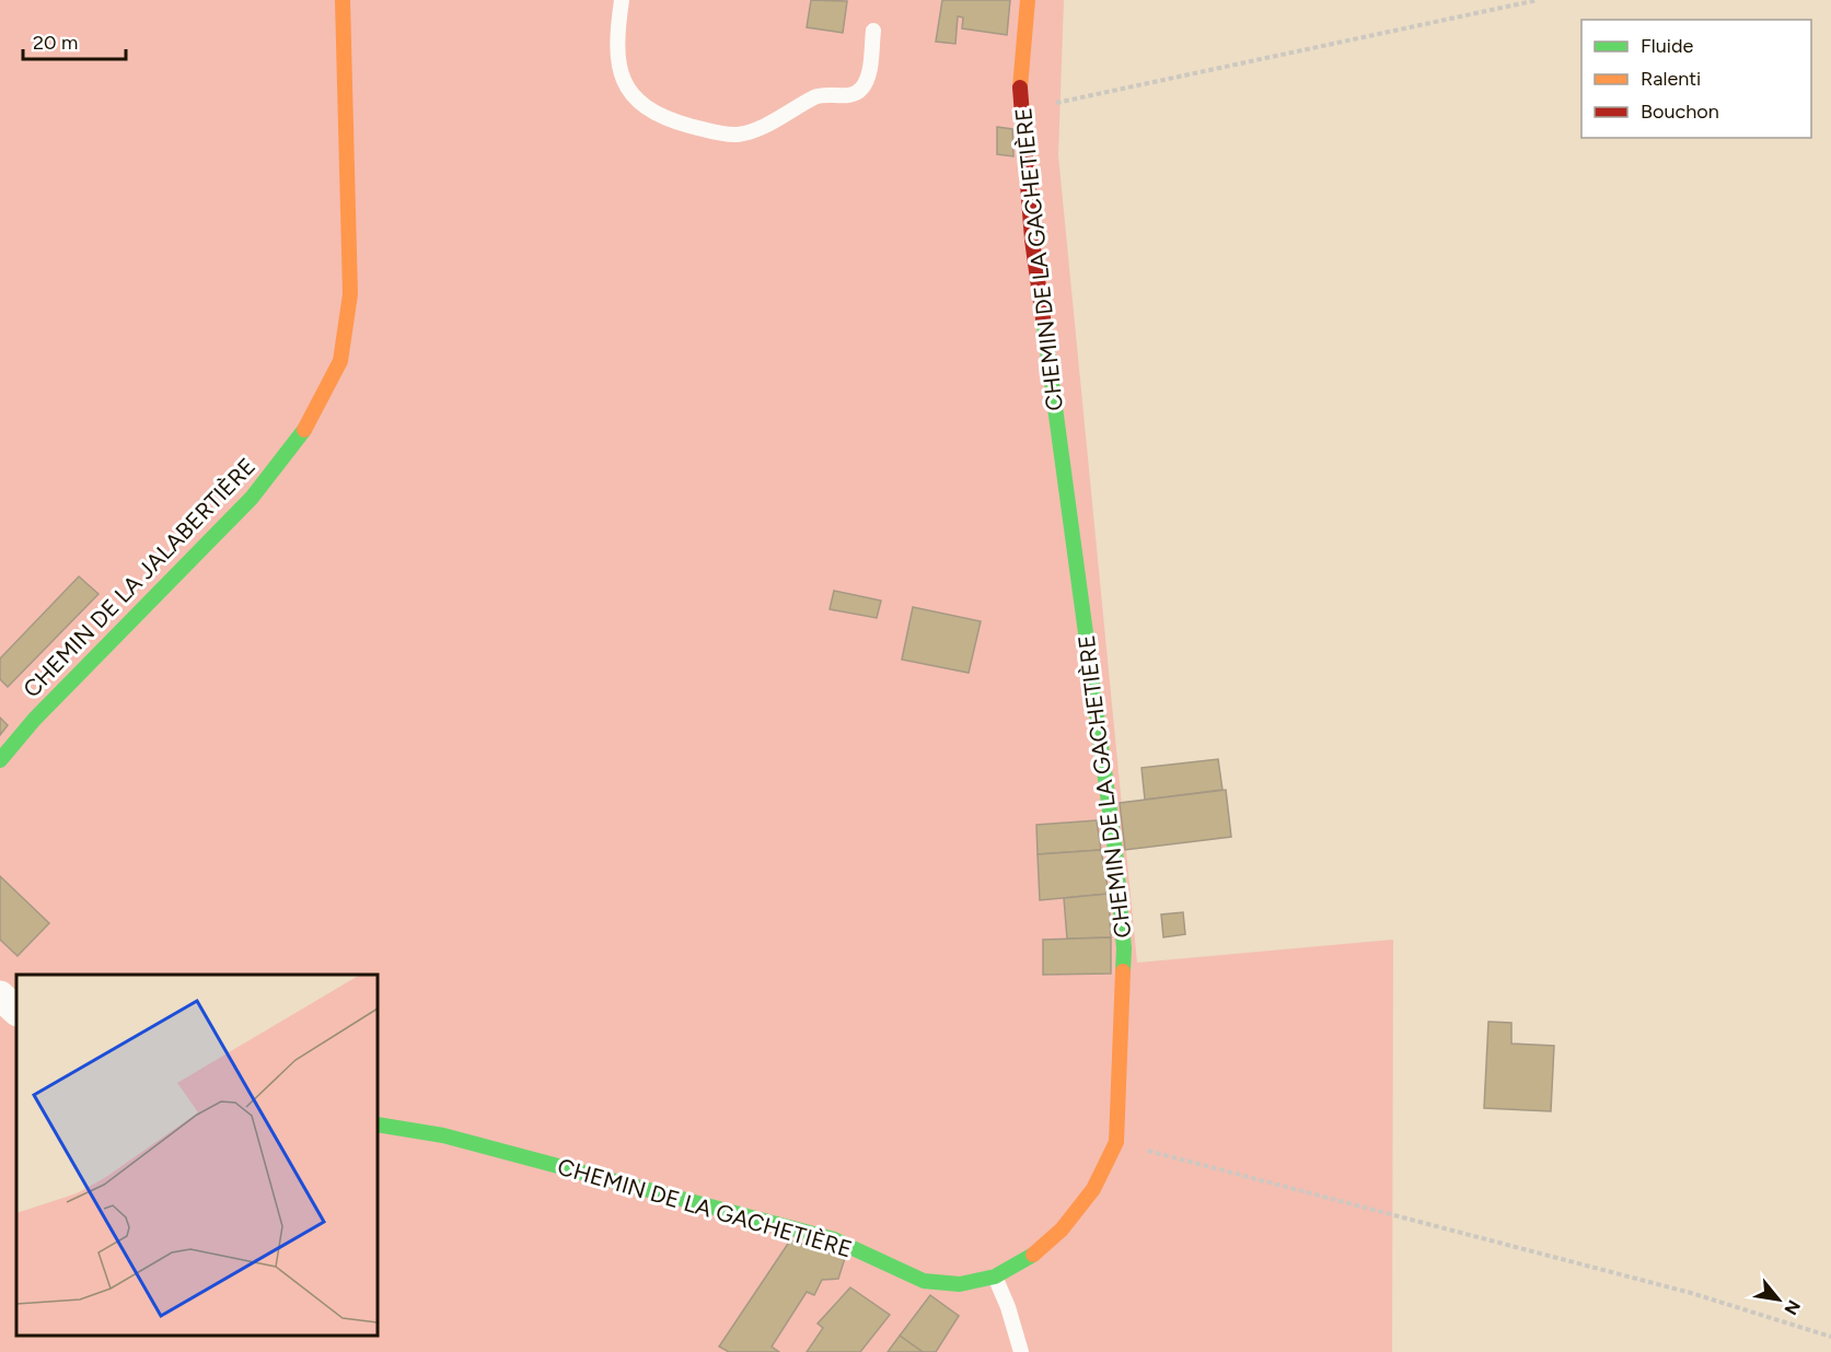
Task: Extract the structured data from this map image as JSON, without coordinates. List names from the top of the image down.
{
  "streets": {
    "street": ["CHEMIN DE LA GACHETIÈRE", "CHEMIN DE LA JALABERTIÈRE"]
  },
  "legend": ["Fluide", "Ralenti", "Bouchon"],
  "scale_bar": "20 m",
  "north": "bottom right"
}
